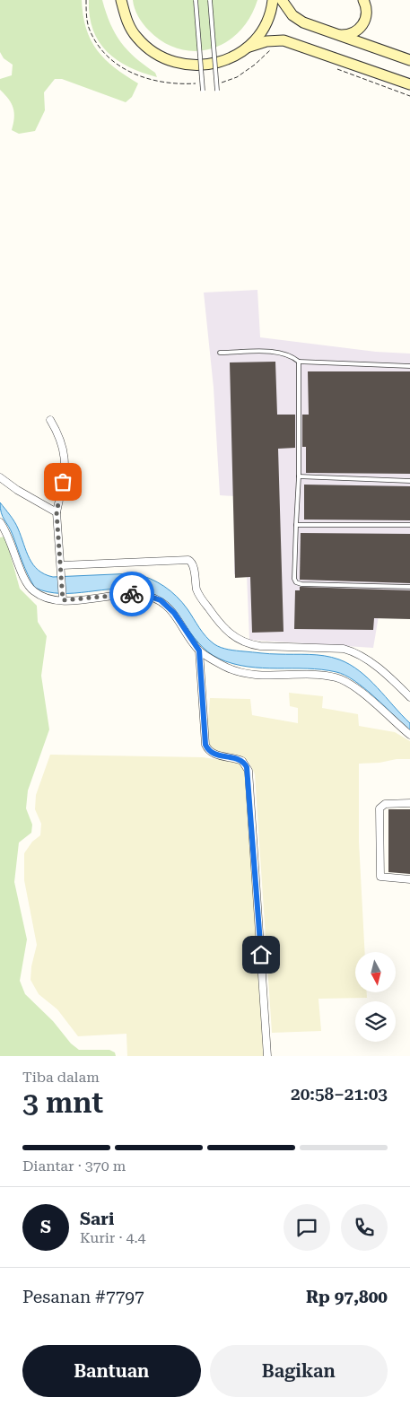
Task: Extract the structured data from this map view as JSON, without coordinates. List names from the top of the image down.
{
  "north": "bottom",
  "page": {
    "heading": ["3 mnt", "Tiba dalam", "20:58–21:03"],
    "panel": [
      "Sari",
      "Kurir · 4.4",
      "Pesanan #7797",
      "Rp 97,800"
    ],
    "bar": "Diantar · 370 m",
    "round": "S",
    "buttons": ["Bantuan", "Bagikan"]
  }
}
